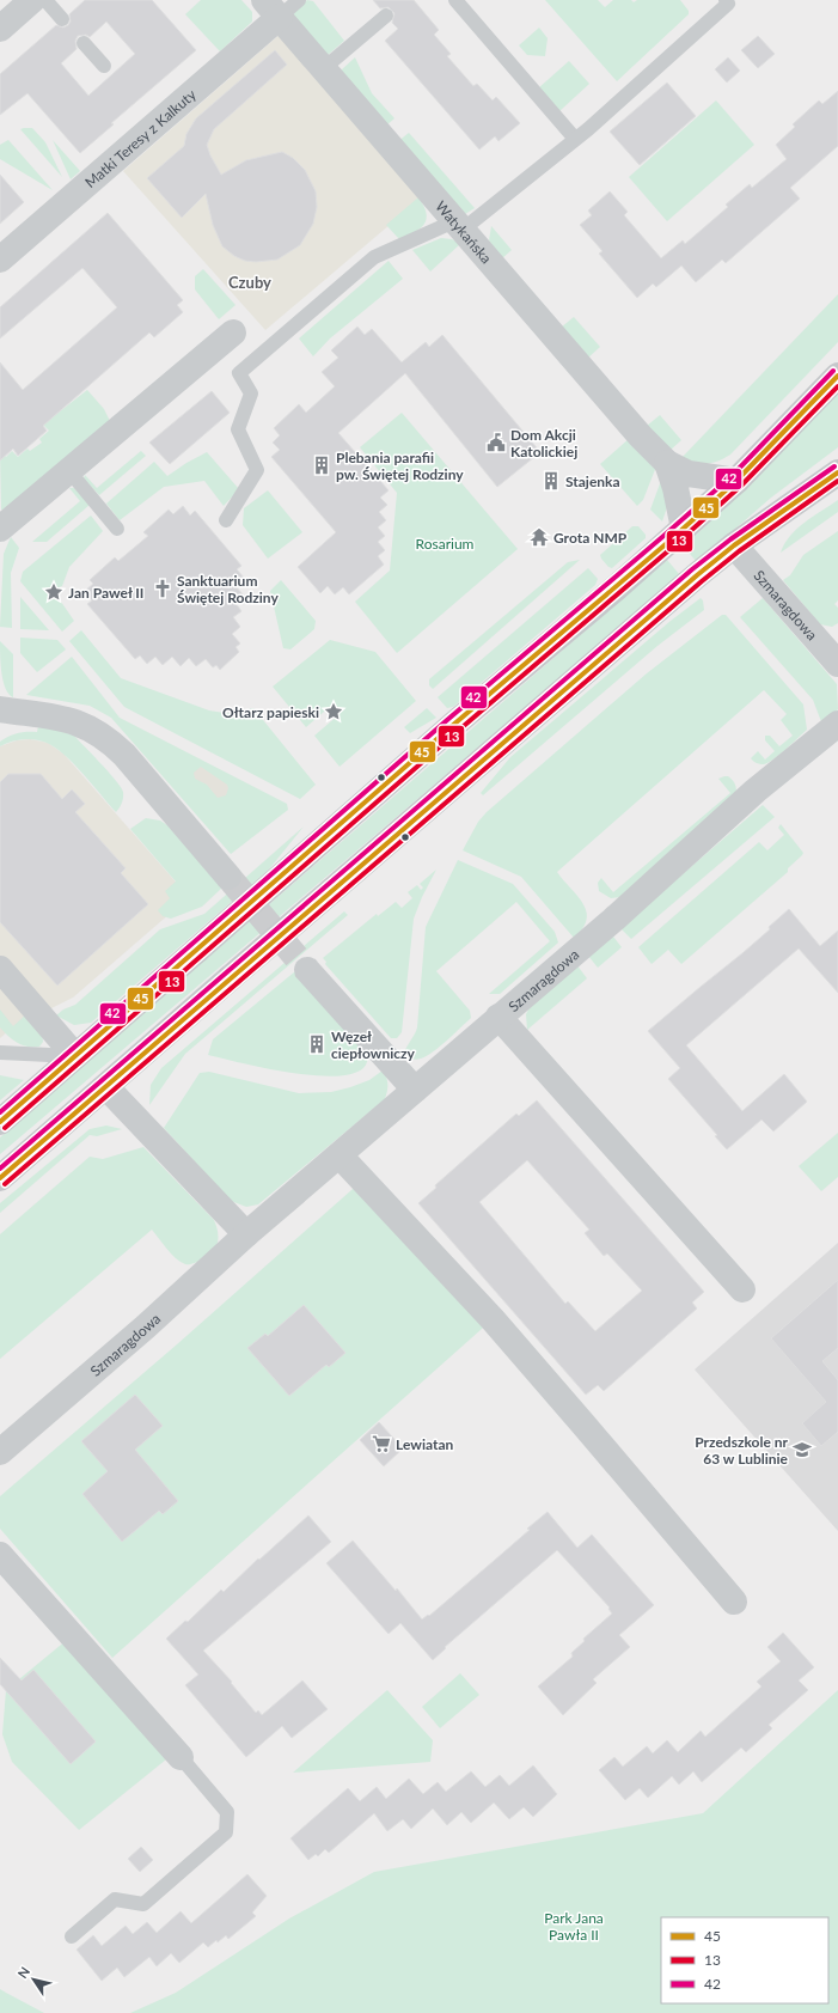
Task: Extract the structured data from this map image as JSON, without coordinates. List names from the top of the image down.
{
  "streets": {
    "street": ["Matki Teresy z Kalkuty", "Watykańska", "Szmaragdowa"]
  },
  "crossings": [
    ["Matki Teresy z Kalkuty", "Watykańska"]
  ],
  "districts": ["Czuby"],
  "parks": ["Rosarium", "Park Jana Pawła II"],
  "places": {
    "public building": ["Dom Akcji Katolickiej"],
    "building": ["Plebania parafii pw. Świętej Rodziny", "Stajenka", "Węzeł ciepłowniczy"],
    "temple": ["Grota NMP"],
    "church": ["Sanktuarium Świętej Rodziny"],
    "place": ["Jan Paweł II", "Ołtarz papieski"],
    "supermarket": ["Lewiatan"],
    "school or university": ["Przedszkole nr 63 w Lublinie"]
  },
  "lines": ["transit line 42", "transit line 45", "transit line 13"],
  "legend": ["45", "13", "42"],
  "north": "top left"
}
